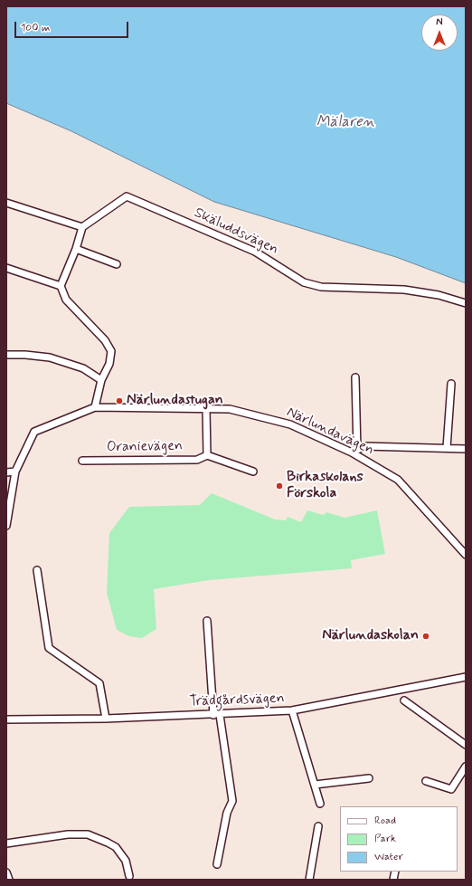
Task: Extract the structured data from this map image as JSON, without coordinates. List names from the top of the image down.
{
  "streets": {
    "street": [
      "Skäluddsvägen",
      "Närlundavägen",
      "Oranievägen",
      "Trädgårdsvägen"
    ]
  },
  "water": ["Mälaren"],
  "places": ["Närlundastugan", "Birkaskolans Förskola", "Närlundaskolan"],
  "legend": ["Road", "Park", "Water"],
  "scale_bar": "100 m",
  "north": "top"
}
